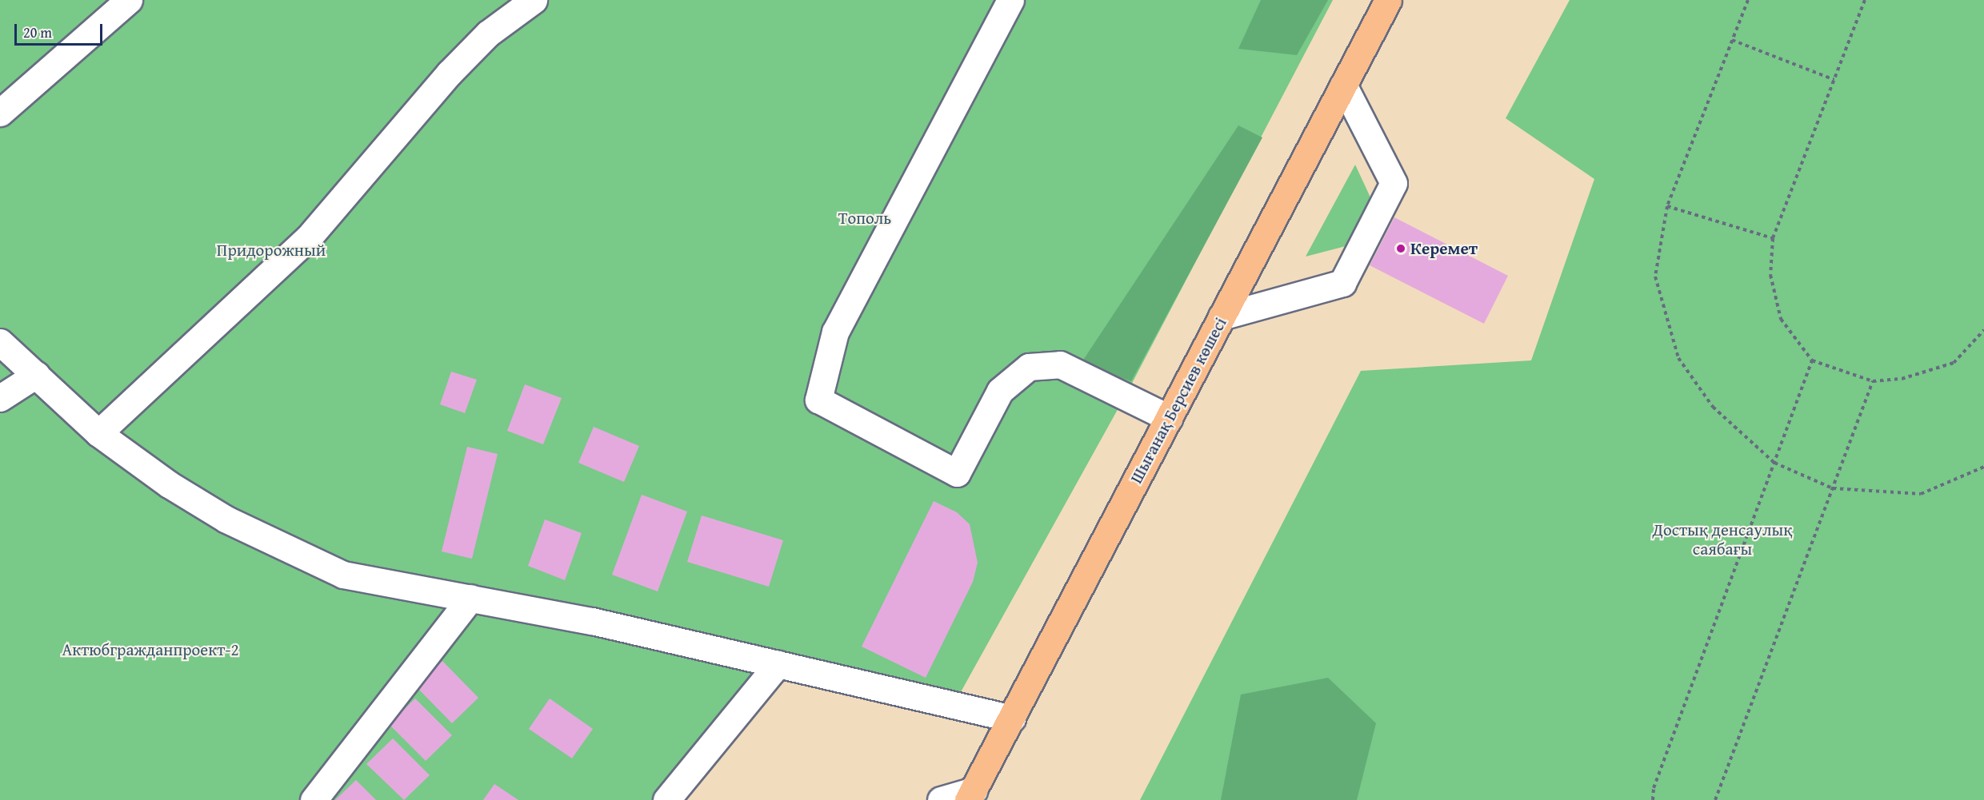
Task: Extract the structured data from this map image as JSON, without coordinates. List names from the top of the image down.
{
  "streets": {
    "main road": ["Шығанақ Берсиев көшесі"]
  },
  "parks": [
    "Тополь",
    "Придорожный",
    "Достық денсаулық саябағы",
    "Актюбгражданпроект-2"
  ],
  "places": ["Керемет"],
  "scale_bar": "20 m"
}
